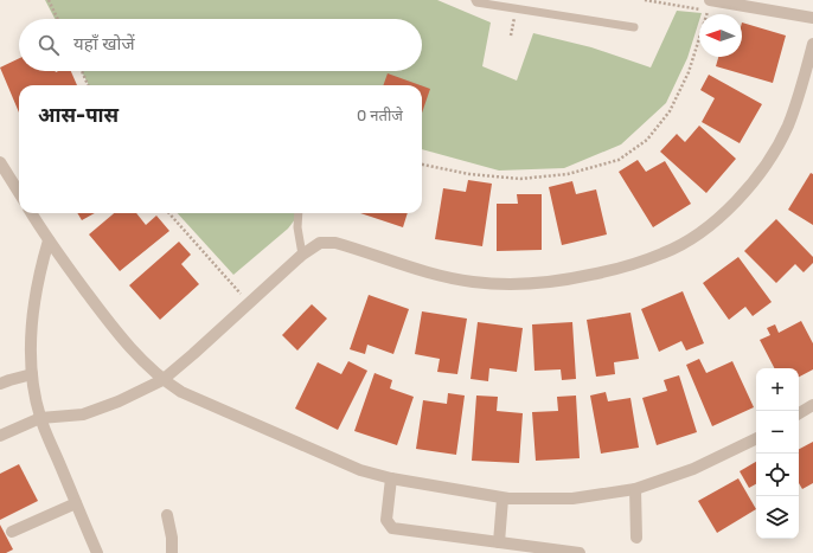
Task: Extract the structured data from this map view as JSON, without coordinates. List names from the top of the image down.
{
  "north": "left",
  "page": {
    "search": "यहाँ खोजें",
    "heading": ["आस-पास", "0 नतीजे"],
    "map_buttons": ["+", "−"]
  }
}
